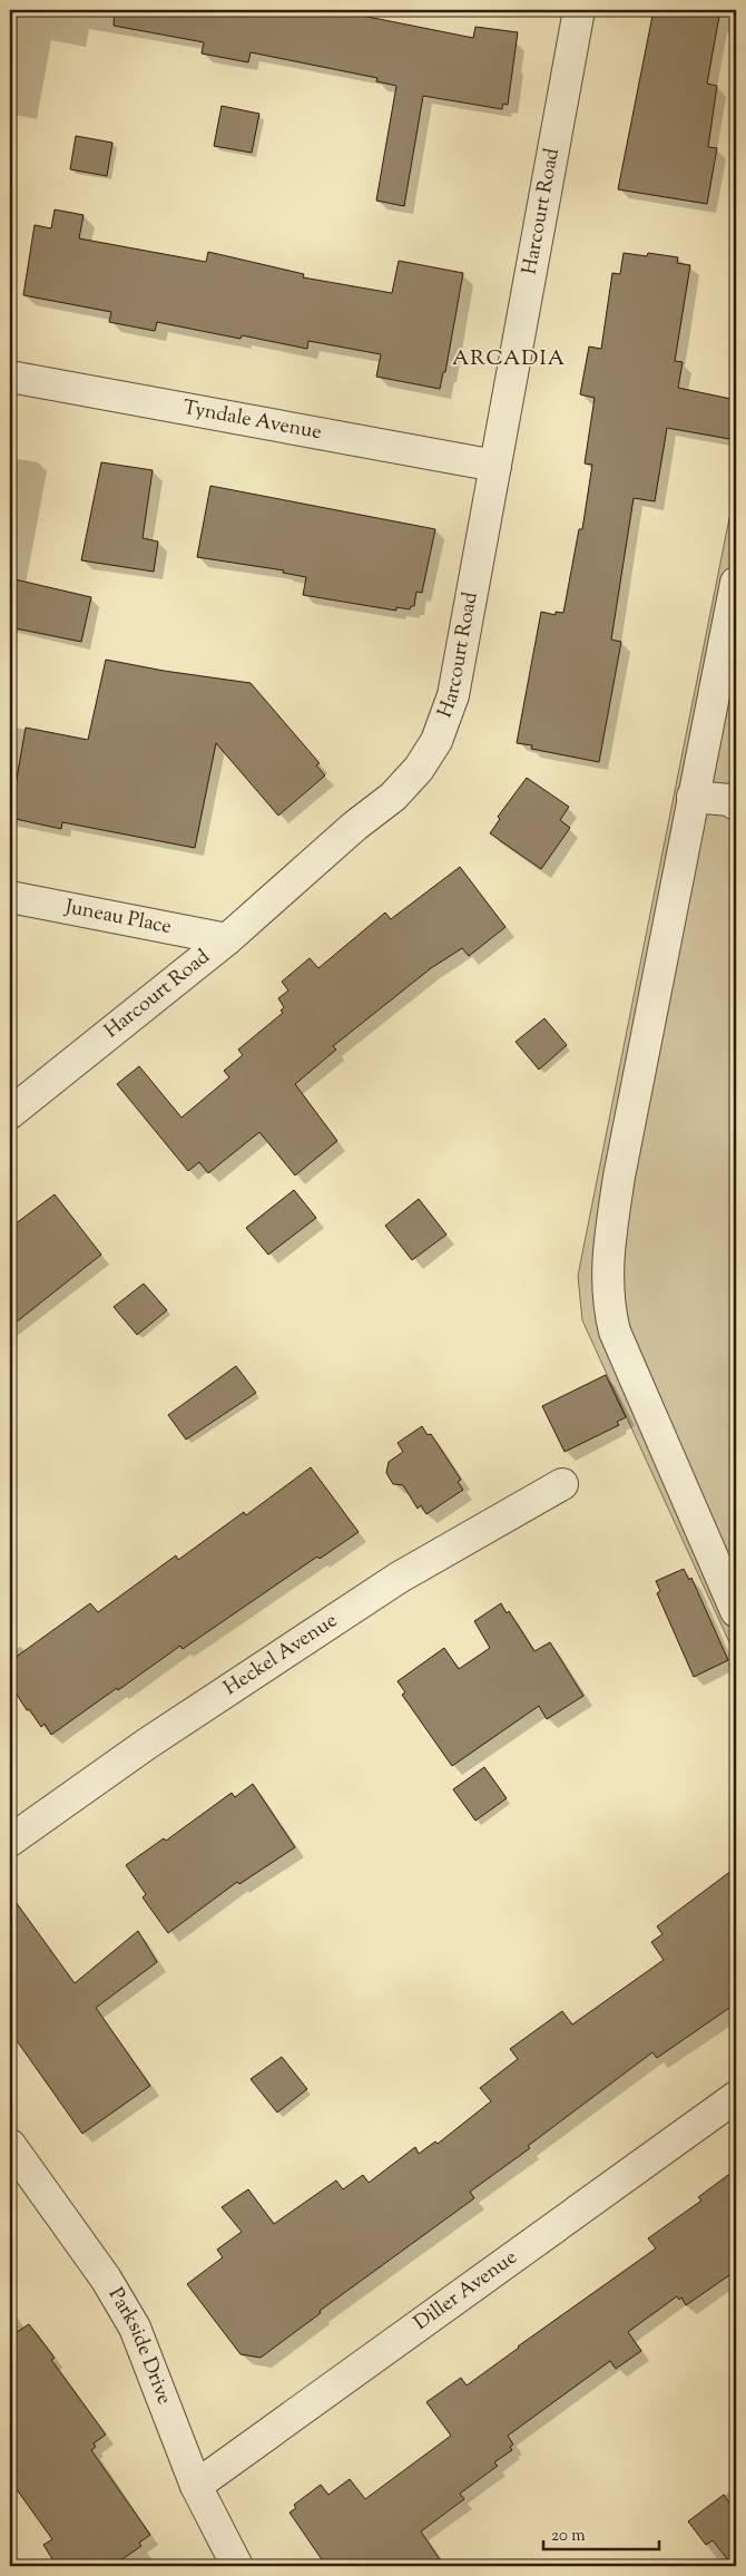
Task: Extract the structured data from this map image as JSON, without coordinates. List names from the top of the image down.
{
  "streets": {
    "street": [
      "Harcourt Road",
      "Tyndale Avenue",
      "Juneau Place",
      "Heckel Avenue",
      "Diller Avenue",
      "Parkside Drive"
    ]
  },
  "crossings": [
    ["Harcourt Road", "Tyndale Avenue"],
    ["Harcourt Road", "Juneau Place"],
    ["Diller Avenue", "Parkside Drive"]
  ],
  "districts": ["ARCADIA"],
  "scale_bar": "20 m"
}
